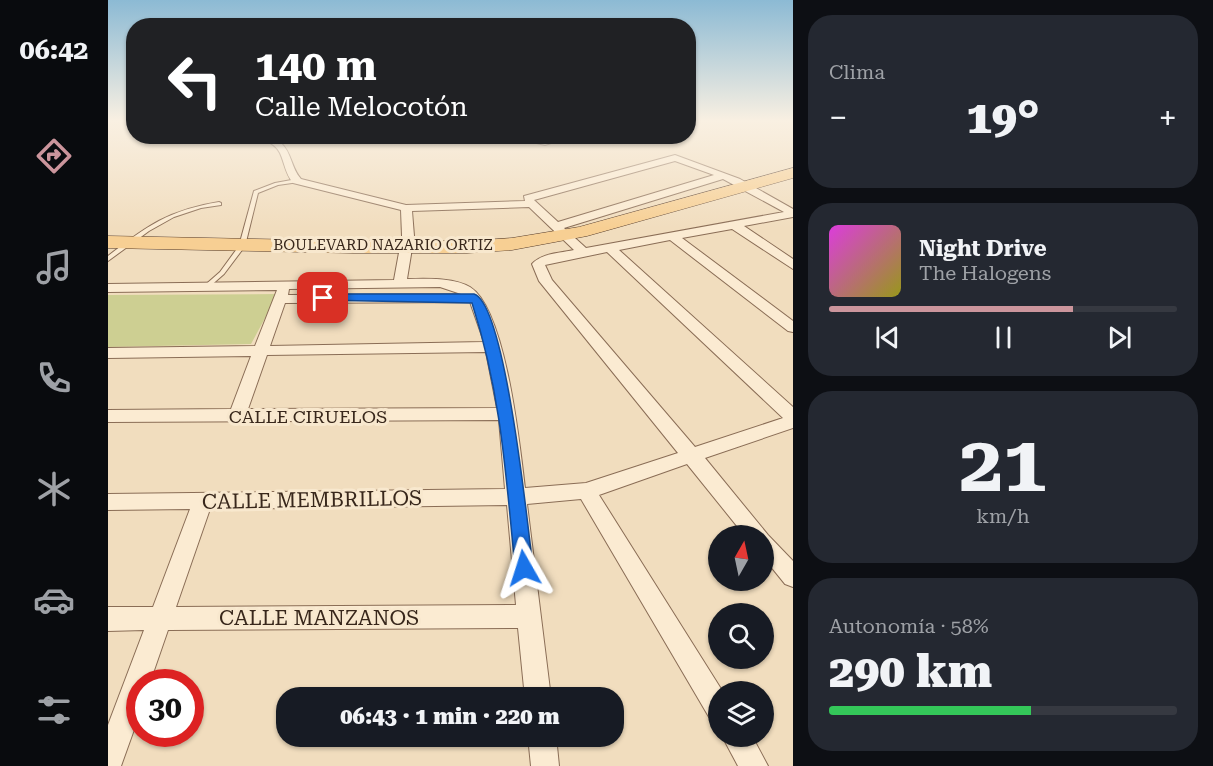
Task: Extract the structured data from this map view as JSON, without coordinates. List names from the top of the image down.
{
  "streets": {
    "main road": ["BOULEVARD NAZARIO ORTIZ"],
    "street": ["CALLE CIRUELOS", "CALLE MEMBRILLOS", "CALLE MANZANOS"]
  },
  "north": "top",
  "page": {
    "tabs": "06:42",
    "tile": [
      "Clima",
      ["21", "km/h"],
      ["Autonomía · 58%", "290 km"]
    ],
    "turn": ["140 m", "Calle Melocotón"],
    "heat": ["−", "19°", "+"],
    "song": ["Night Drive", "The Halogens"],
    "limit": "30",
    "trip": "06:43 · 1 min · 220 m"
  }
}
